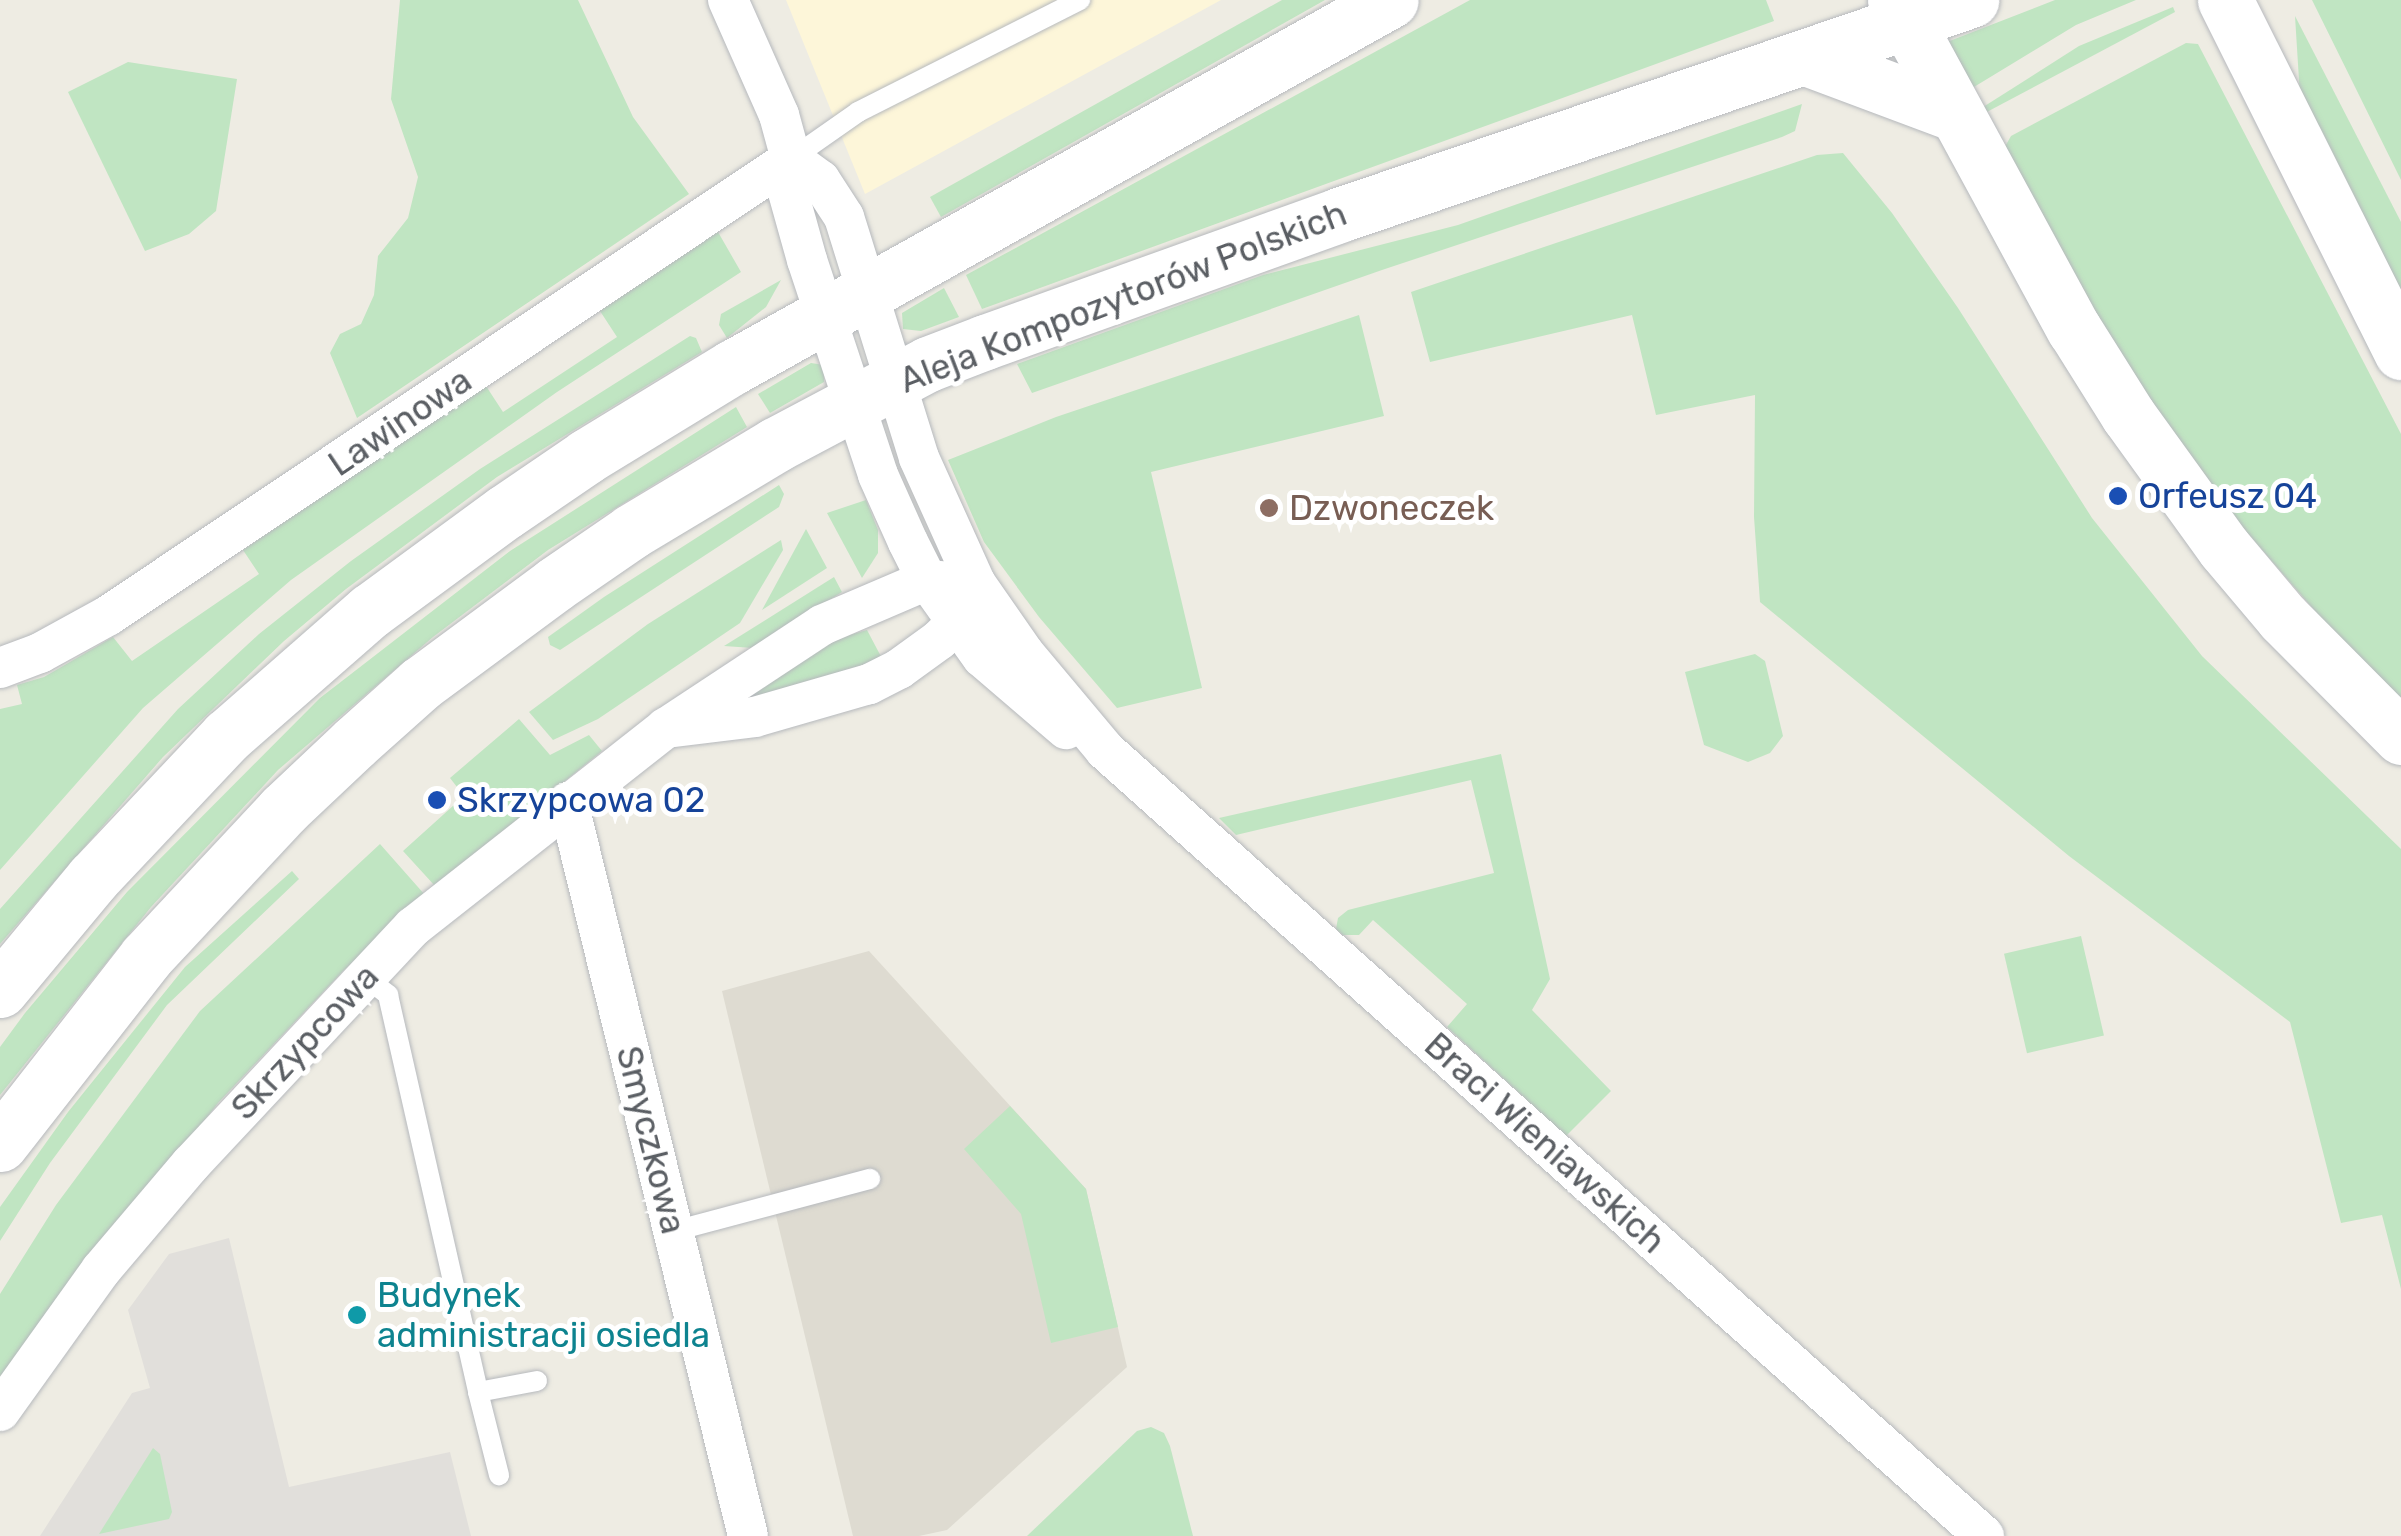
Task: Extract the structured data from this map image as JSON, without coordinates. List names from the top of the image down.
{
  "streets": {
    "street": [
      "Aleja Kompozytorów Polskich",
      "Lawinowa",
      "Skrzypcowa",
      "Smyczkowa",
      "Braci Wieniawskich"
    ]
  },
  "crossings": [
    ["Aleja Kompozytorów Polskich", "Braci Wieniawskich"],
    ["Skrzypcowa", "Smyczkowa"],
    ["Skrzypcowa", "Braci Wieniawskich"]
  ],
  "places": [
    "Orfeusz 04",
    "Dzwoneczek",
    "Skrzypcowa 02",
    "Budynek administracji osiedla"
  ]
}
